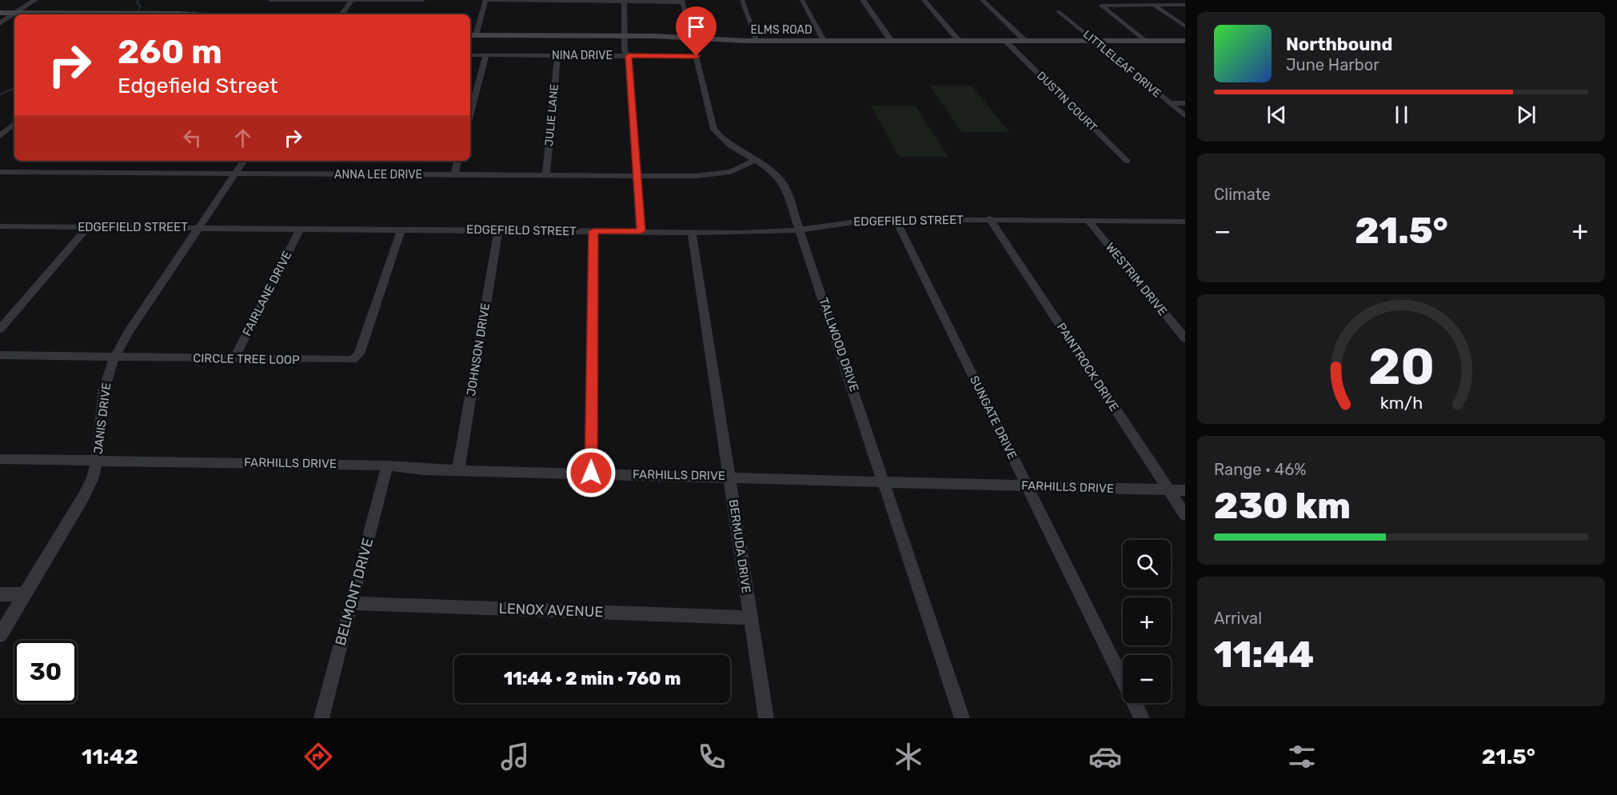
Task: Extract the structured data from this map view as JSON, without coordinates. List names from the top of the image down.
{
  "streets": {
    "main road": ["ELMS ROAD"],
    "street": [
      "NINA DRIVE",
      "LITTLELEAF DRIVE",
      "DUSTIN COURT",
      "JULIE LANE",
      "ANNA LEE DRIVE",
      "EDGEFIELD STREET",
      "WESTRIM DRIVE",
      "FAIRLANE DRIVE",
      "TALLWOOD DRIVE",
      "JOHNSON DRIVE",
      "CIRCLE TREE LOOP",
      "PAINTROCK DRIVE",
      "SUNGATE DRIVE",
      "JANIS DRIVE",
      "FARHILLS DRIVE",
      "BERMUDA DRIVE",
      "BELMONT DRIVE",
      "LENOX AVENUE"
    ]
  },
  "crossings": [
    ["ELMS ROAD", "LITTLELEAF DRIVE"],
    ["ELMS ROAD", "DUSTIN COURT"],
    ["ELMS ROAD", "TALLWOOD DRIVE"],
    ["NINA DRIVE", "JULIE LANE"],
    ["NINA DRIVE", "TALLWOOD DRIVE"],
    ["JULIE LANE", "ANNA LEE DRIVE"],
    ["ANNA LEE DRIVE", "TALLWOOD DRIVE"],
    ["ANNA LEE DRIVE", "JANIS DRIVE"],
    ["EDGEFIELD STREET", "WESTRIM DRIVE"],
    ["EDGEFIELD STREET", "FAIRLANE DRIVE"],
    ["EDGEFIELD STREET", "TALLWOOD DRIVE"],
    ["EDGEFIELD STREET", "JOHNSON DRIVE"],
    ["EDGEFIELD STREET", "CIRCLE TREE LOOP"],
    ["EDGEFIELD STREET", "PAINTROCK DRIVE"],
    ["EDGEFIELD STREET", "SUNGATE DRIVE"],
    ["EDGEFIELD STREET", "JANIS DRIVE"],
    ["EDGEFIELD STREET", "BERMUDA DRIVE"],
    ["FAIRLANE DRIVE", "CIRCLE TREE LOOP"],
    ["TALLWOOD DRIVE", "FARHILLS DRIVE"],
    ["JOHNSON DRIVE", "FARHILLS DRIVE"],
    ["CIRCLE TREE LOOP", "JANIS DRIVE"],
    ["PAINTROCK DRIVE", "FARHILLS DRIVE"],
    ["SUNGATE DRIVE", "FARHILLS DRIVE"],
    ["JANIS DRIVE", "FARHILLS DRIVE"],
    ["FARHILLS DRIVE", "BERMUDA DRIVE"],
    ["FARHILLS DRIVE", "BELMONT DRIVE"],
    ["BERMUDA DRIVE", "LENOX AVENUE"],
    ["BELMONT DRIVE", "LENOX AVENUE"]
  ],
  "page": {
    "turn": ["260 m", "Edgefield Street"],
    "song": ["Northbound", "June Harbor"],
    "tile": [
      "Climate",
      ["Range · 46%", "230 km"],
      ["Arrival", "11:44"]
    ],
    "heat": ["−", "21.5°", "+"],
    "map_buttons": ["+", "−"],
    "limit": "30",
    "trip": "11:44 · 2 min · 760 m",
    "tabs": ["11:42", "21.5°"],
    "gauge": ["20", "km/h"]
  }
}
